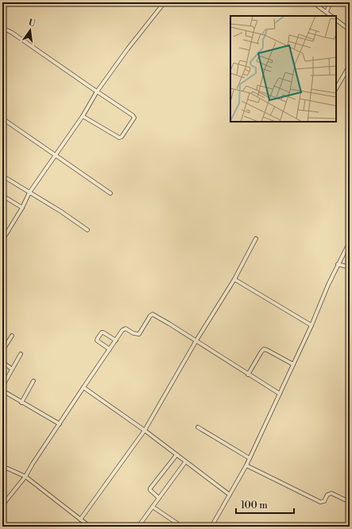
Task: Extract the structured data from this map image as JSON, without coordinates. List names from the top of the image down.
{
  "scale_bar": "100 m",
  "north": "top"
}
